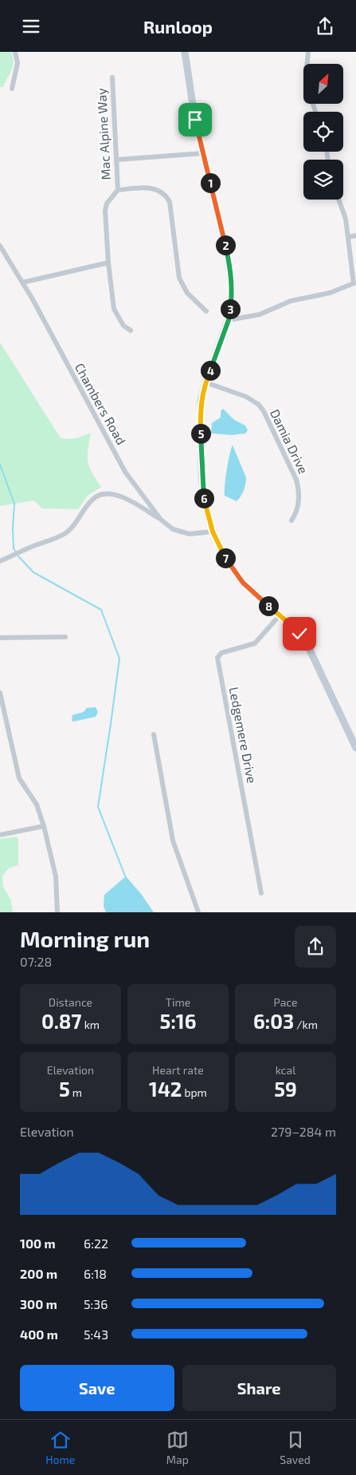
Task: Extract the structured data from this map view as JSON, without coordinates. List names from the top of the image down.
{
  "streets": {
    "street": [
      "Mac Alpine Way",
      "Chambers Road",
      "Damia Drive",
      "Ledgemere Drive"
    ]
  },
  "north": "top right",
  "page": {
    "header": "Runloop",
    "pins": [
      "1",
      "2",
      "3",
      "4",
      "5",
      "6",
      "7",
      "8"
    ],
    "heading": ["Morning run", "07:28"],
    "stats": [
      ["Distance", "0.87 km"],
      ["Time", "5:16"],
      ["Pace", "6:03 /km"],
      ["Elevation", "5 m"],
      ["Heart rate", "142 bpm"],
      ["kcal", "59"]
    ],
    "chart": ["Elevation", "279–284 m"],
    "list": [
      {
        "name": "100 m",
        "note": "6:22"
      },
      {
        "name": "200 m",
        "note": "6:18"
      },
      {
        "name": "300 m",
        "note": "5:36"
      },
      {
        "name": "400 m",
        "note": "5:43"
      }
    ],
    "buttons": ["Save", "Share"],
    "tabs": ["Home", "Map", "Saved"]
  }
}
